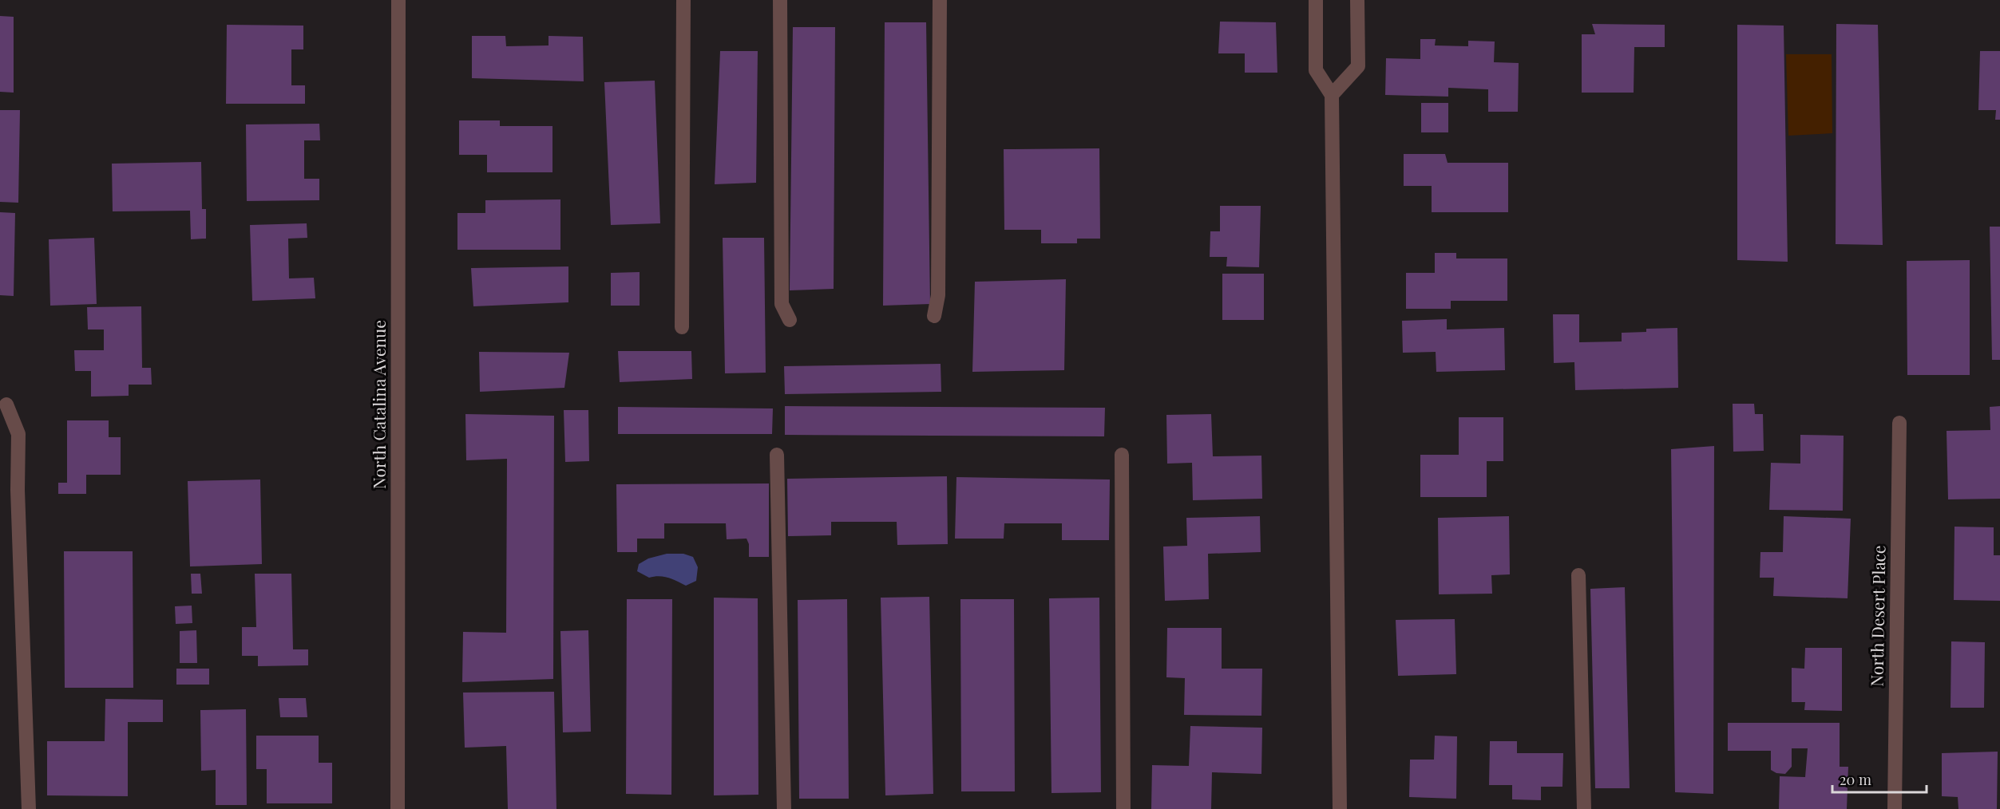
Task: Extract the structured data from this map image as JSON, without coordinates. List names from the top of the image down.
{
  "streets": {
    "street": ["North Catalina Avenue", "North Desert Place"]
  },
  "scale_bar": "20 m"
}
